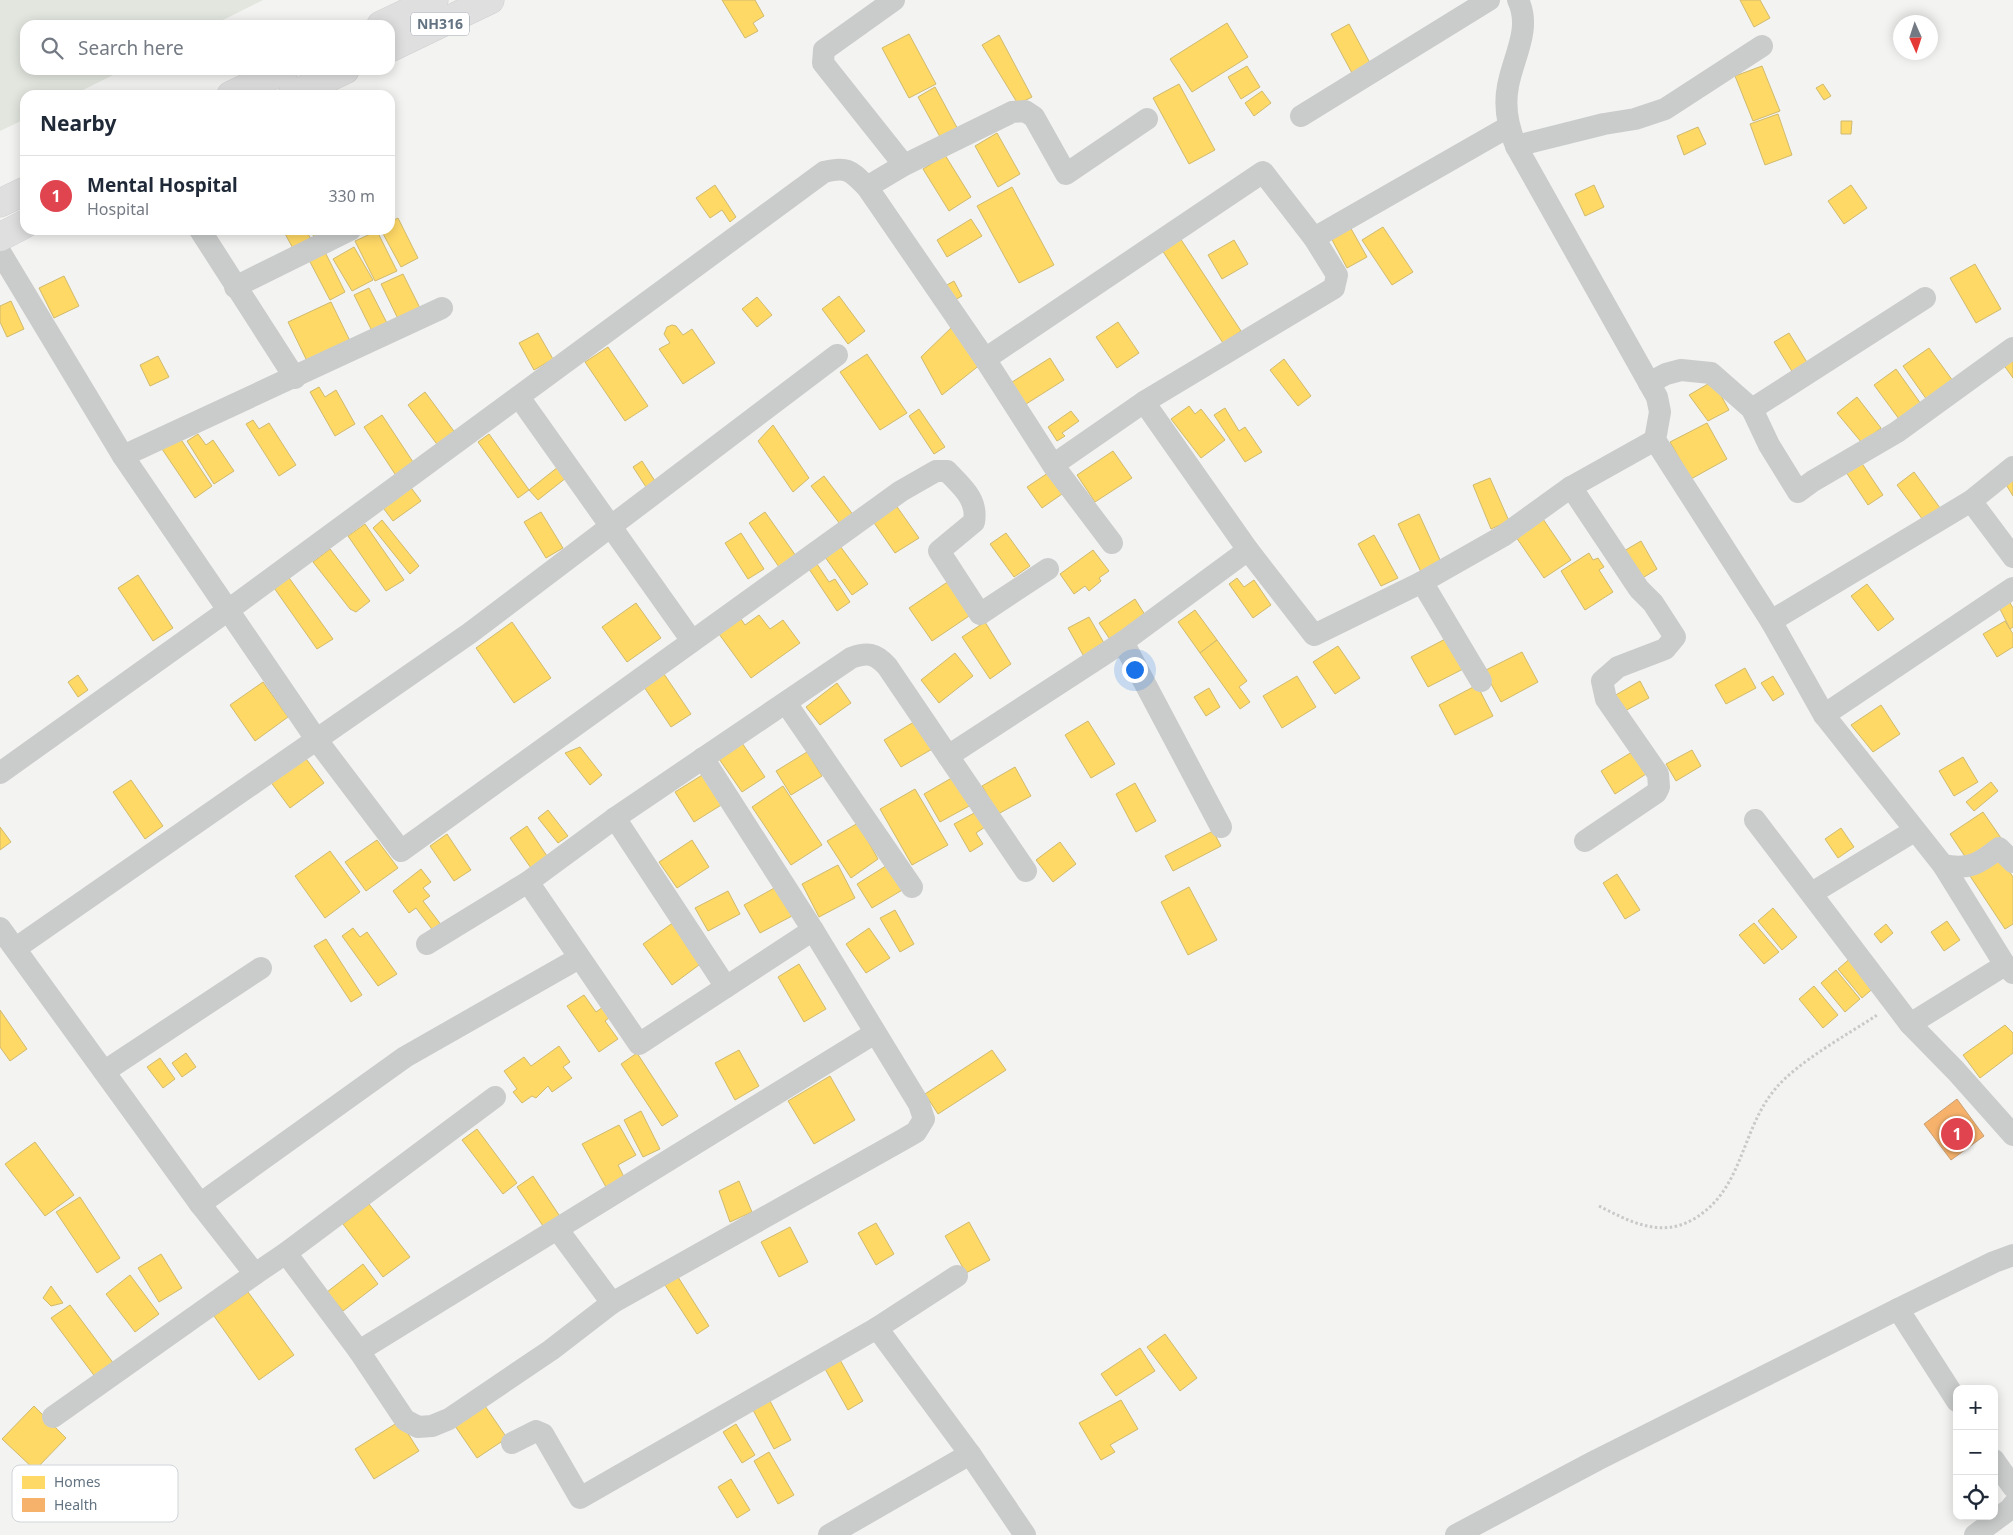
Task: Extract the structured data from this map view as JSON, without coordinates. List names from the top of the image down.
{
  "streets": {
    "highway": ["NH316"]
  },
  "legend": ["Homes", "Health"],
  "north": "bottom",
  "page": {
    "search": "Search here",
    "heading": "Nearby",
    "list": [
      {
        "mark": "1",
        "name": "Mental Hospital",
        "note": "Hospital",
        "value": "330 m"
      }
    ],
    "pins": "1",
    "map_buttons": ["+", "−"]
  }
}
